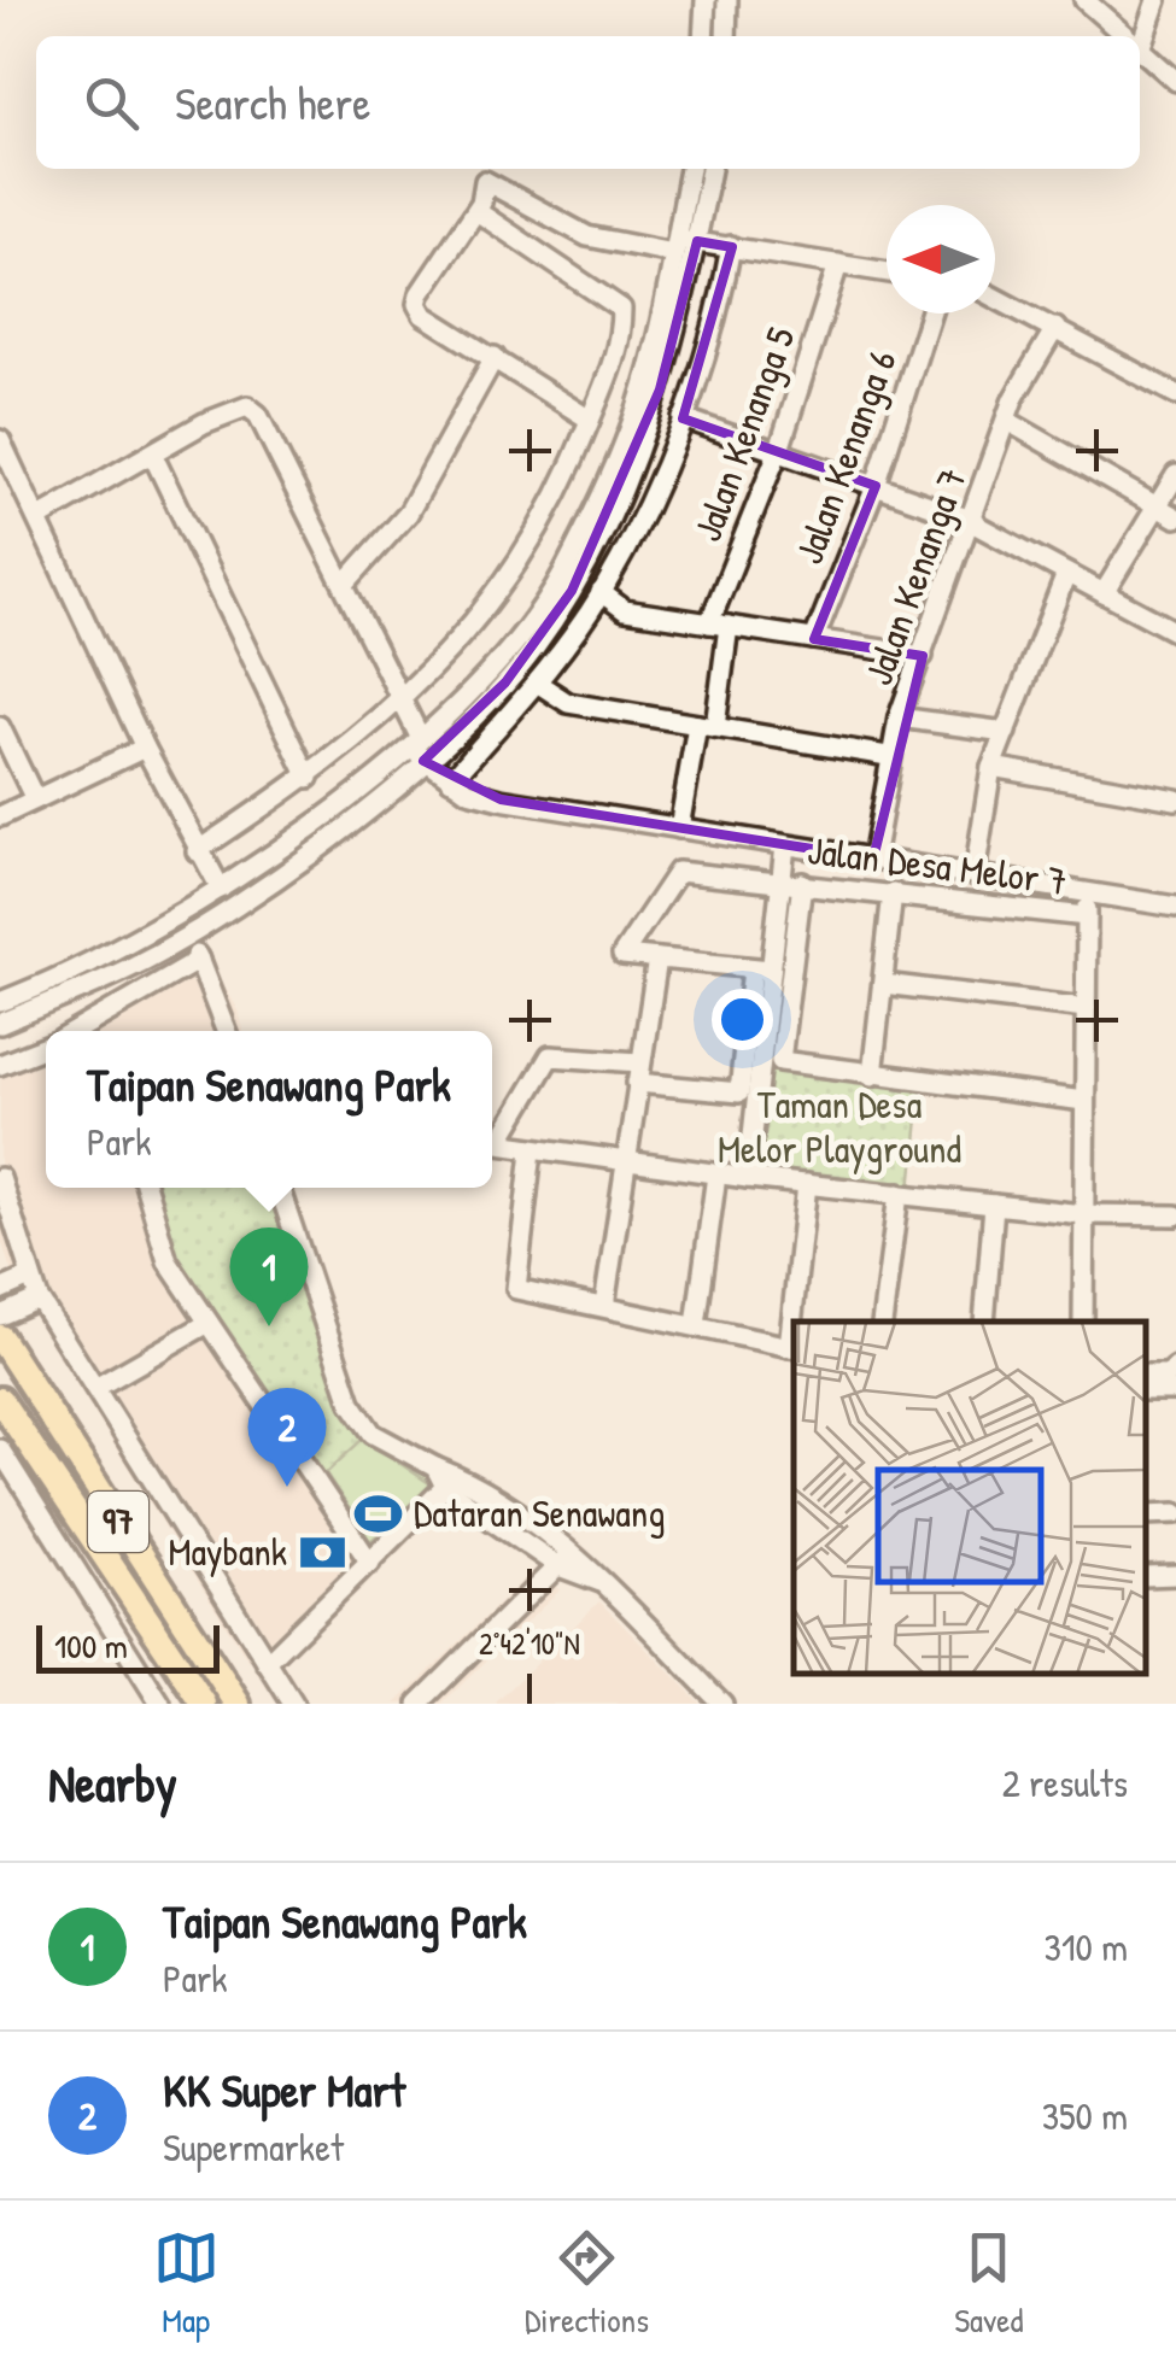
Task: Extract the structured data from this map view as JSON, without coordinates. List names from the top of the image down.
{
  "streets": {
    "main road": ["97"],
    "street": [
      "Jalan Kenanga 5",
      "Jalan Kenanga 6",
      "Jalan Kenanga 7",
      "Jalan Desa Melor 7"
    ]
  },
  "parks": ["Taman Desa Melor Playground"],
  "places": {
    "sports": ["Dataran Senawang"],
    "bank": ["Maybank"]
  },
  "scale_bar": "100 m",
  "north": "left",
  "page": {
    "search": "Search here",
    "popup": ["Taipan Senawang Park", "Park"],
    "pins": ["1", "2"],
    "scale": "100 m",
    "heading": ["Nearby", "2 results"],
    "list": [
      {
        "mark": "1",
        "name": "Taipan Senawang Park",
        "note": "Park",
        "value": "310 m"
      },
      {
        "mark": "2",
        "name": "KK Super Mart",
        "note": "Supermarket",
        "value": "350 m"
      }
    ],
    "nav": ["Map", "Directions", "Saved"]
  },
  "coordinates": ["2°42'10\"N"]
}
